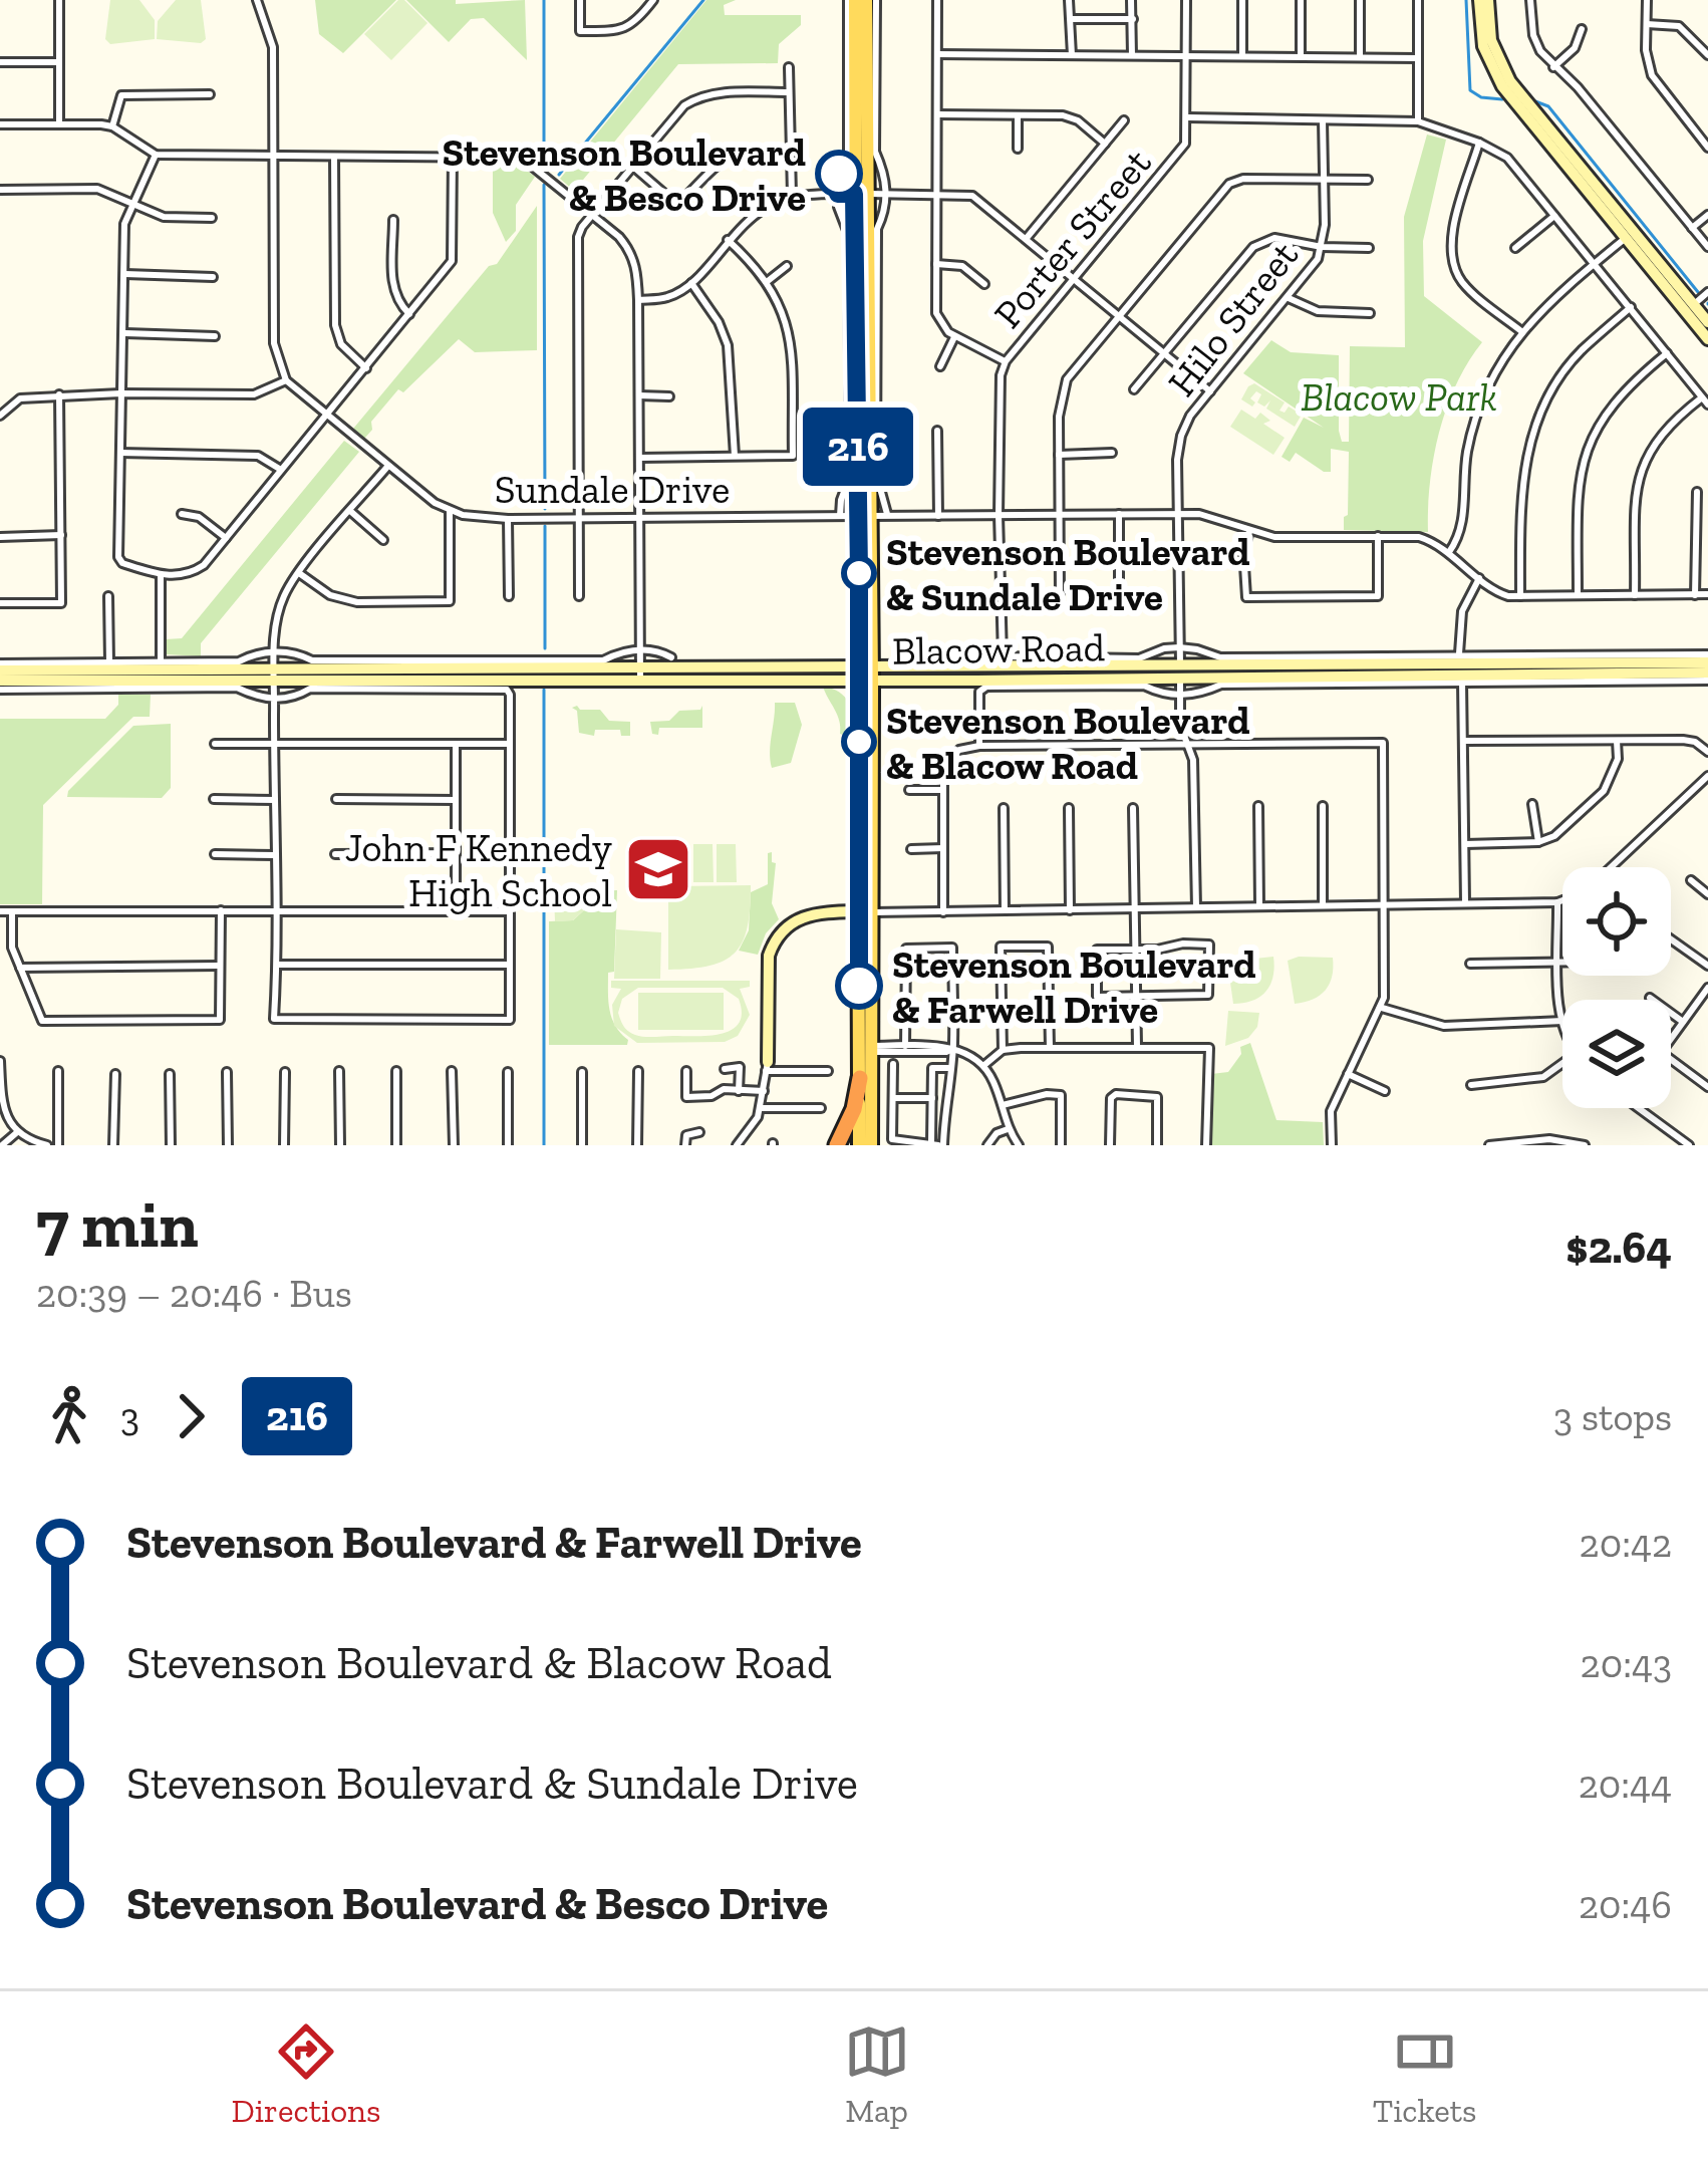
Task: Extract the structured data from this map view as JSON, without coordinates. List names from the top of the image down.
{
  "streets": {
    "main road": ["Blacow Road"],
    "street": ["Porter Street", "Hilo Street", "Sundale Drive"]
  },
  "crossings": [
    ["Porter Street", "Sundale Drive"],
    ["Porter Street", "Blacow Road"],
    ["Hilo Street", "Sundale Drive"],
    ["Hilo Street", "Blacow Road"]
  ],
  "parks": ["Blacow Park"],
  "places": {
    "other": [
      "Stevenson Boulevard & Besco Drive",
      "Stevenson Boulevard & Sundale Drive",
      "Stevenson Boulevard & Blacow Road",
      "Stevenson Boulevard & Farwell Drive"
    ],
    "school or university": ["John F Kennedy High School"]
  },
  "lines": ["bus line 216"],
  "page": {
    "on_map": "216",
    "heading": ["7 min", "20:39 – 20:46 · Bus", "$2.64"],
    "legs": ["3", "216", "3 stops"],
    "list": [
      {
        "name": "Stevenson Boulevard & Farwell Drive",
        "value": "20:42"
      },
      {
        "name": "Stevenson Boulevard & Blacow Road",
        "value": "20:43"
      },
      {
        "name": "Stevenson Boulevard & Sundale Drive",
        "value": "20:44"
      },
      {
        "name": "Stevenson Boulevard & Besco Drive",
        "value": "20:46"
      }
    ],
    "tabs": ["Directions", "Map", "Tickets"]
  }
}
